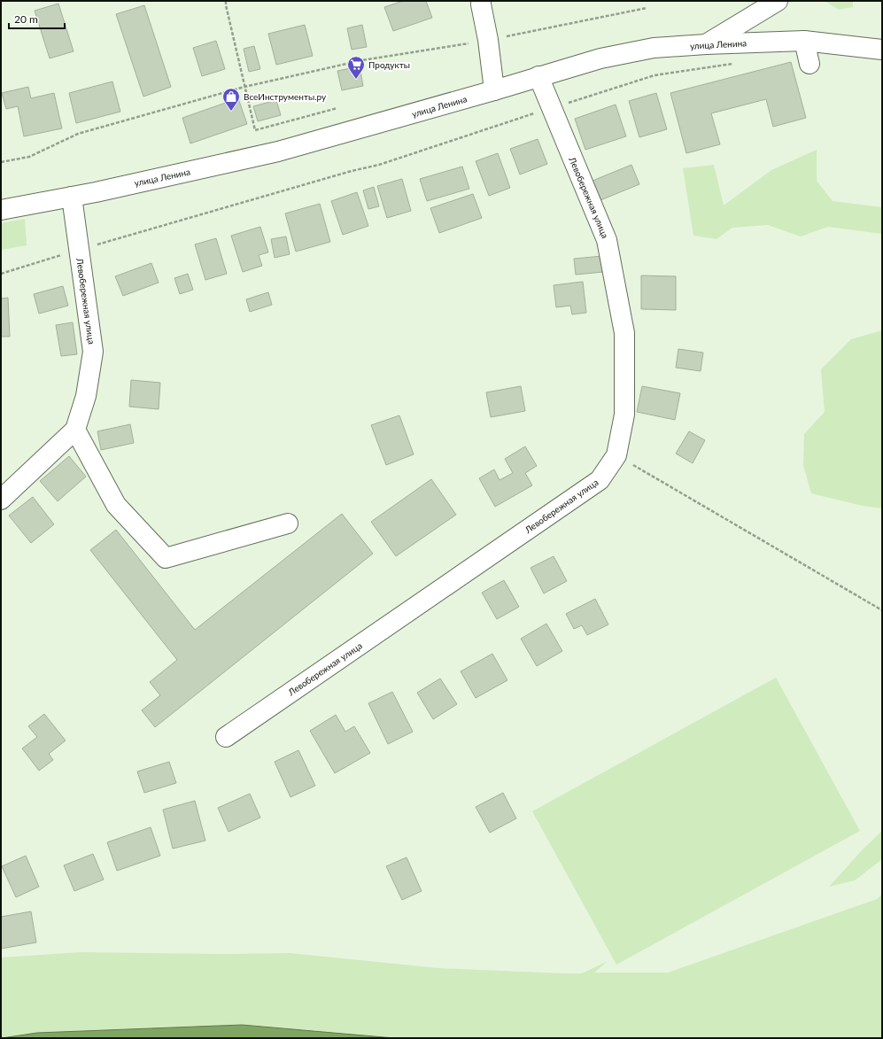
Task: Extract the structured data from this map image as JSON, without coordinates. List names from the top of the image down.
{
  "streets": {
    "street": ["улица Ленина", "Левобережная улица"]
  },
  "crossings": [
    ["улица Ленина", "Левобережная улица"]
  ],
  "places": {
    "supermarket": ["Продукты"],
    "shop": ["ВсеИнструменты.ру"]
  },
  "scale_bar": "20 m"
}
